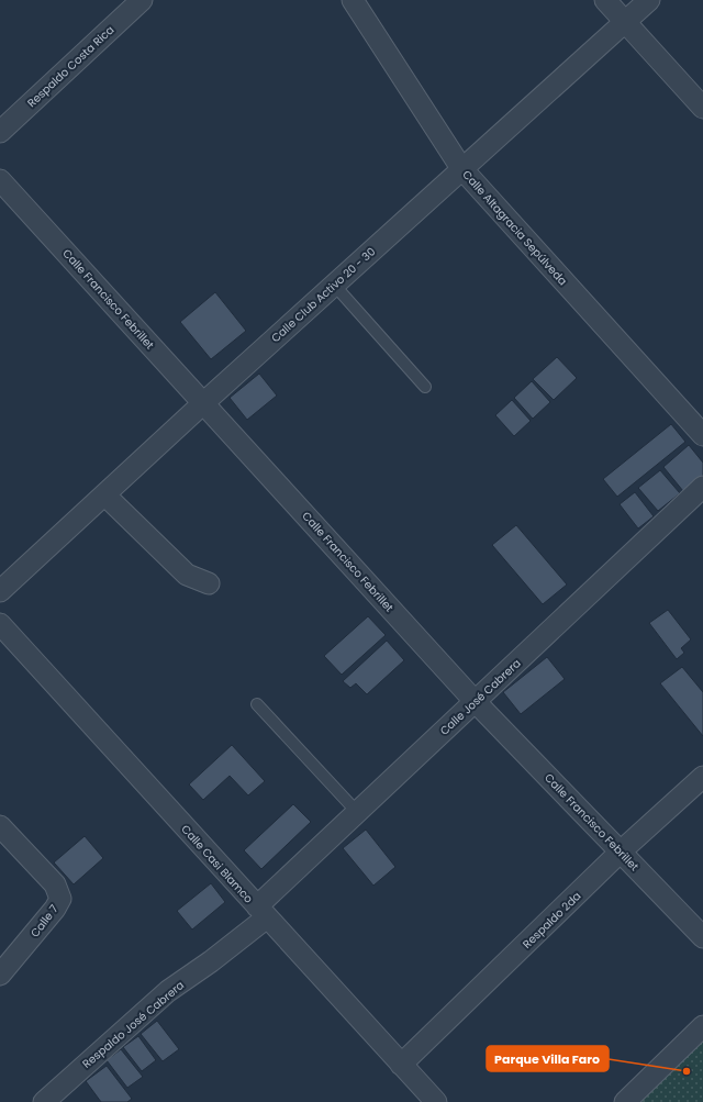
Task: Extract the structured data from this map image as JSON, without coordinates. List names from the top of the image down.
{
  "streets": {
    "street": [
      "Respaldo Costa Rica",
      "Calle Altagracia Sepúlveda",
      "Calle Club Activo 20 - 30",
      "Calle Francisco Febrillet",
      "Calle José Cabrera",
      "Calle Casi Blamco",
      "Respaldo 2da",
      "Calle 7",
      "Respaldo José Cabrera"
    ]
  },
  "crossings": [
    ["Calle Altagracia Sepúlveda", "Calle Club Activo 20 - 30"],
    ["Calle Club Activo 20 - 30", "Calle Francisco Febrillet"],
    ["Calle Francisco Febrillet", "Calle José Cabrera"],
    ["Calle Francisco Febrillet", "Respaldo 2da"],
    ["Calle José Cabrera", "Calle Casi Blamco"],
    ["Calle José Cabrera", "Respaldo José Cabrera"],
    ["Calle Casi Blamco", "Respaldo 2da"],
    ["Calle Casi Blamco", "Respaldo José Cabrera"]
  ],
  "places": ["Parque Villa Faro"]
}
